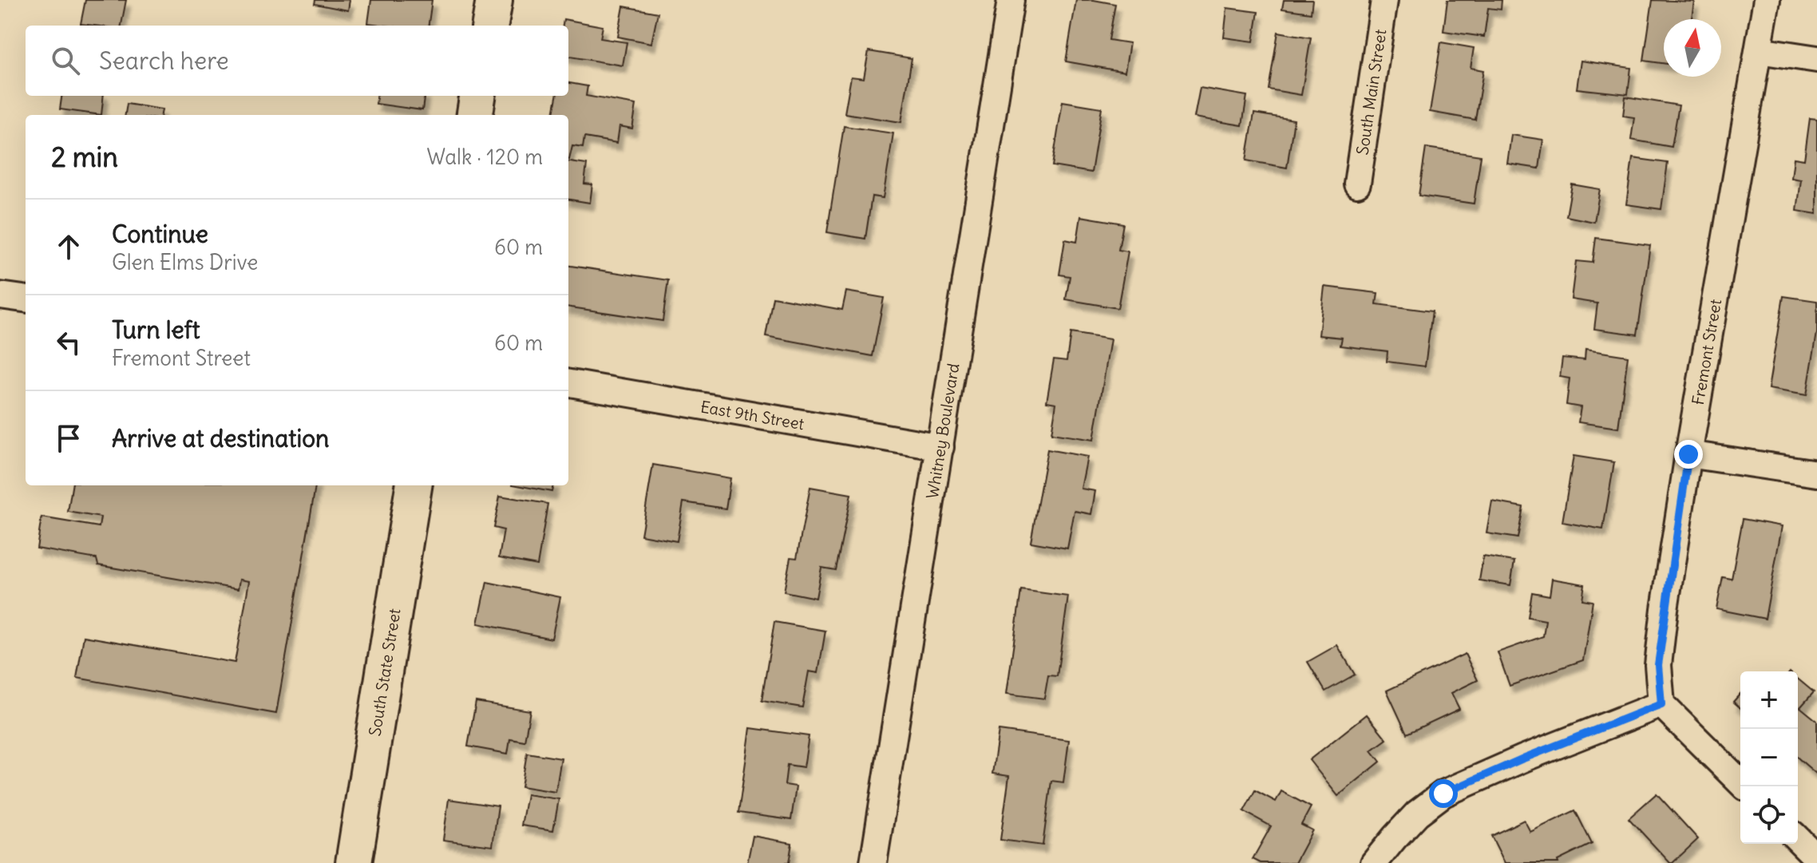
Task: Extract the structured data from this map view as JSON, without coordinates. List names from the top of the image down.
{
  "streets": {
    "main road": ["South State Street"],
    "street": [
      "South Main Street",
      "Fremont Street",
      "East 9th Street",
      "Whitney Boulevard"
    ]
  },
  "crossings": [
    ["East 9th Street", "Whitney Boulevard"]
  ],
  "north": "top",
  "page": {
    "search": "Search here",
    "heading": ["2 min", "Walk · 120 m"],
    "list": [
      ["Continue", "Glen Elms Drive", "60 m"],
      ["Turn left", "Fremont Street", "60 m"],
      "Arrive at destination"
    ],
    "map_buttons": ["+", "−"]
  }
}
